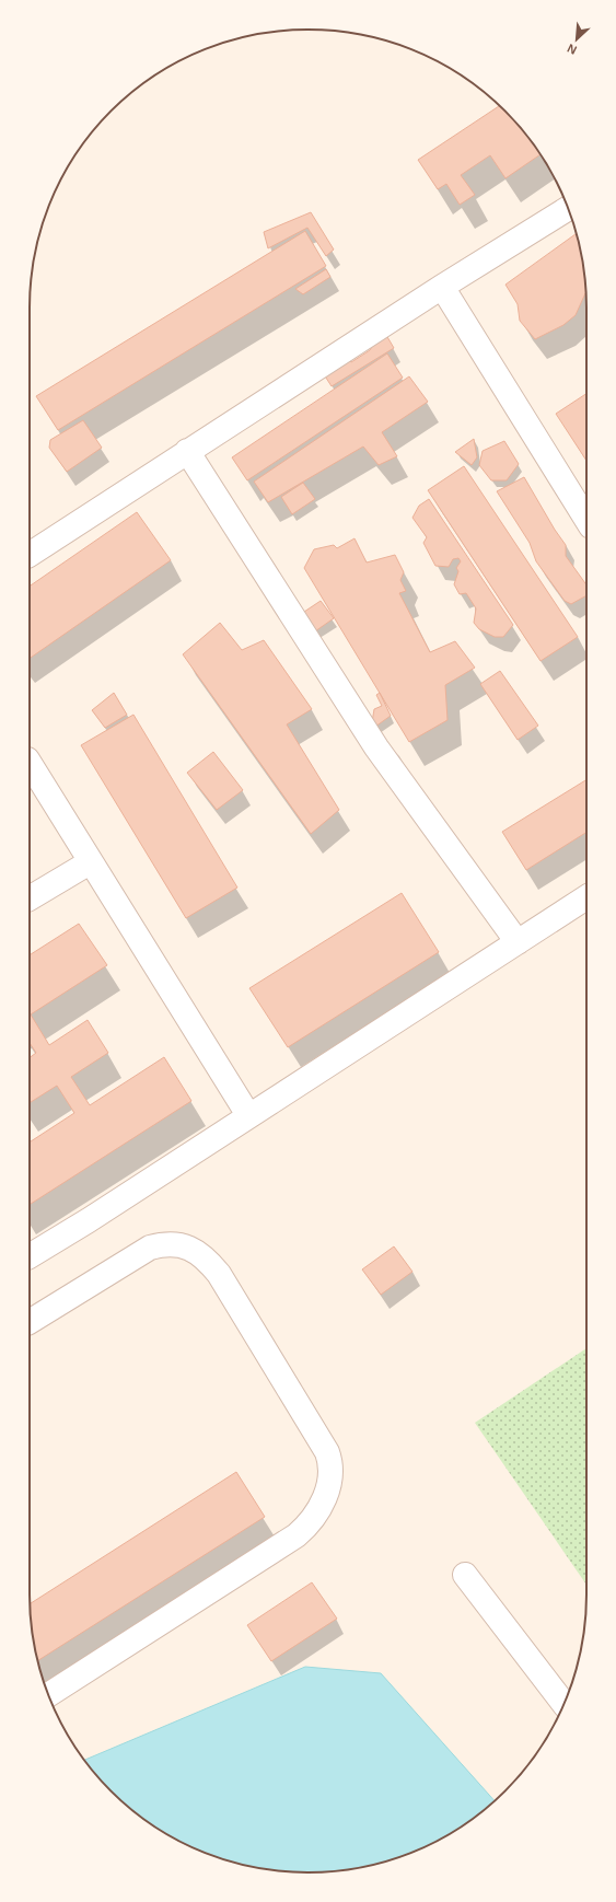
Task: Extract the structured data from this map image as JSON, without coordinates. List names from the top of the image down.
{
  "north": "bottom left"
}
